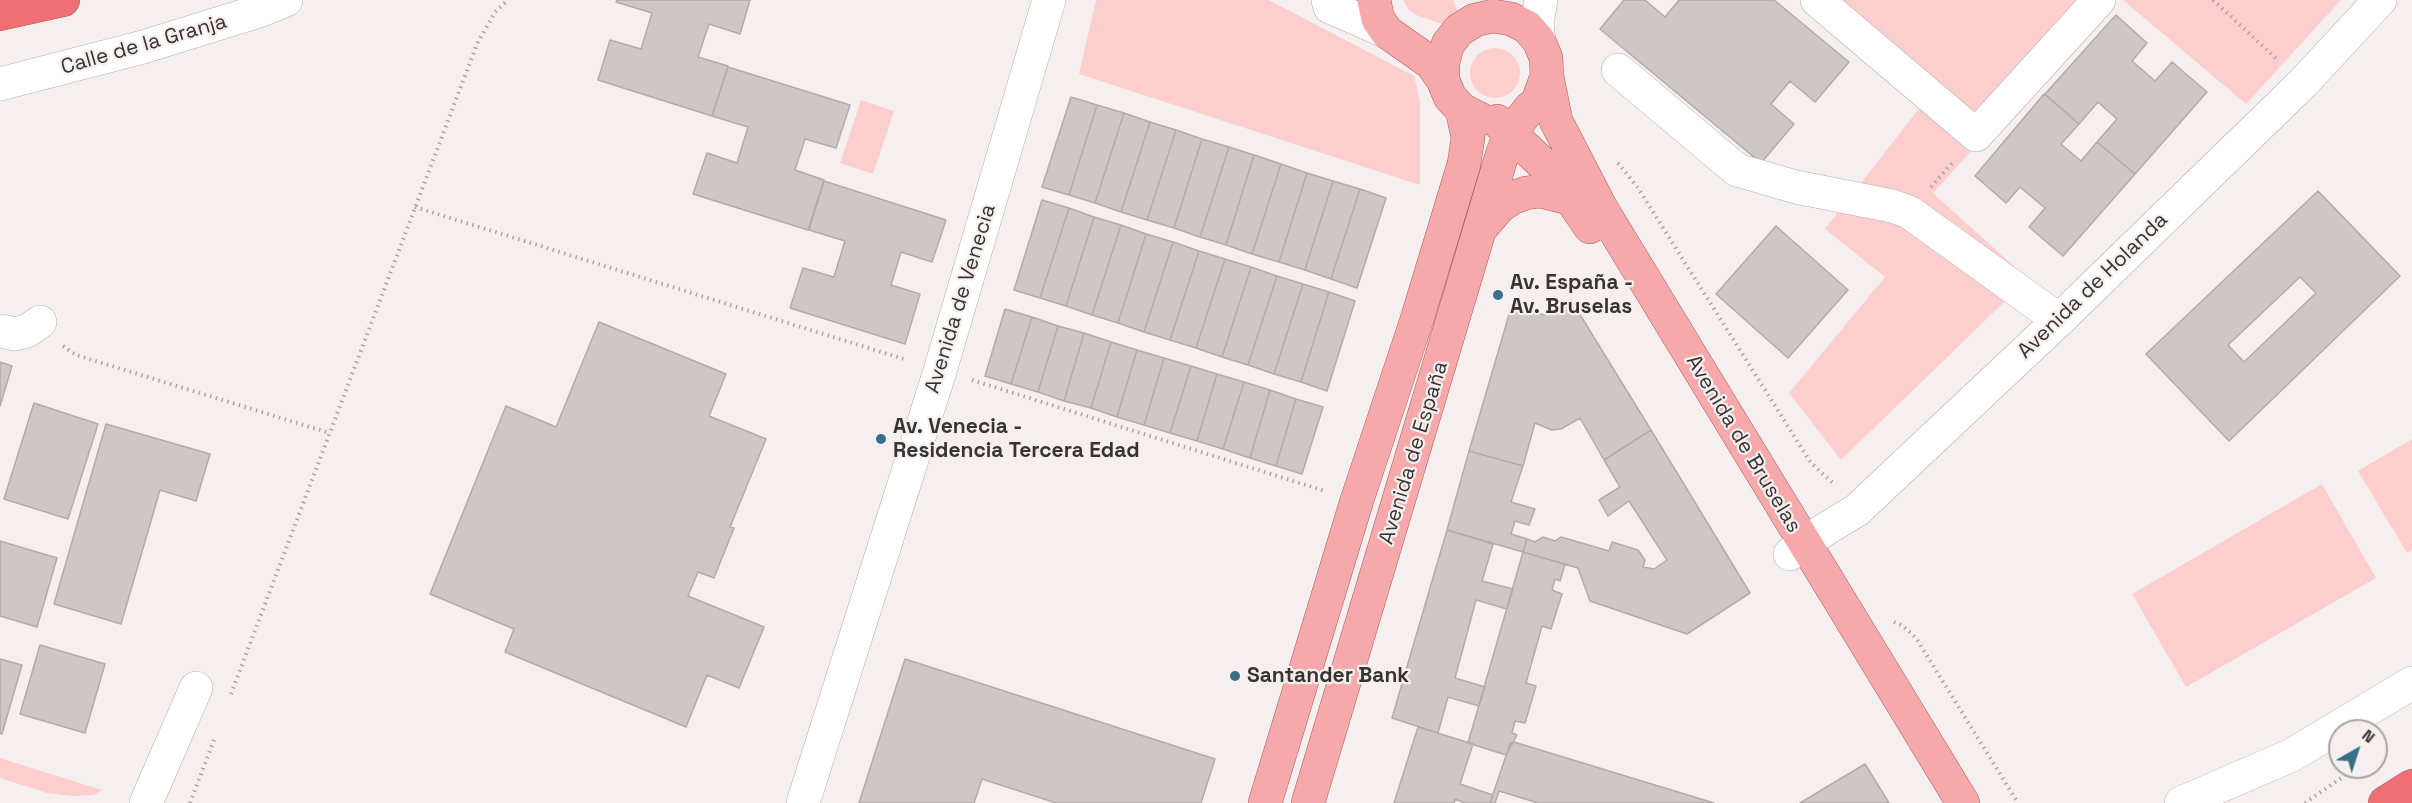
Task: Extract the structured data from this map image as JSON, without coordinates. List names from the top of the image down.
{
  "streets": {
    "main road": ["Avenida de Bruselas", "Avenida de España"],
    "street": ["Calle de la Granja", "Avenida de Holanda", "Avenida de Venecia"]
  },
  "crossings": [
    ["Avenida de Holanda", "Avenida de Bruselas"],
    ["Avenida de Bruselas", "Avenida de España"]
  ],
  "places": ["Av. España - Av. Bruselas", "Av. Venecia - Residencia Tercera Edad", "Santander Bank"],
  "north": "top right"
}
